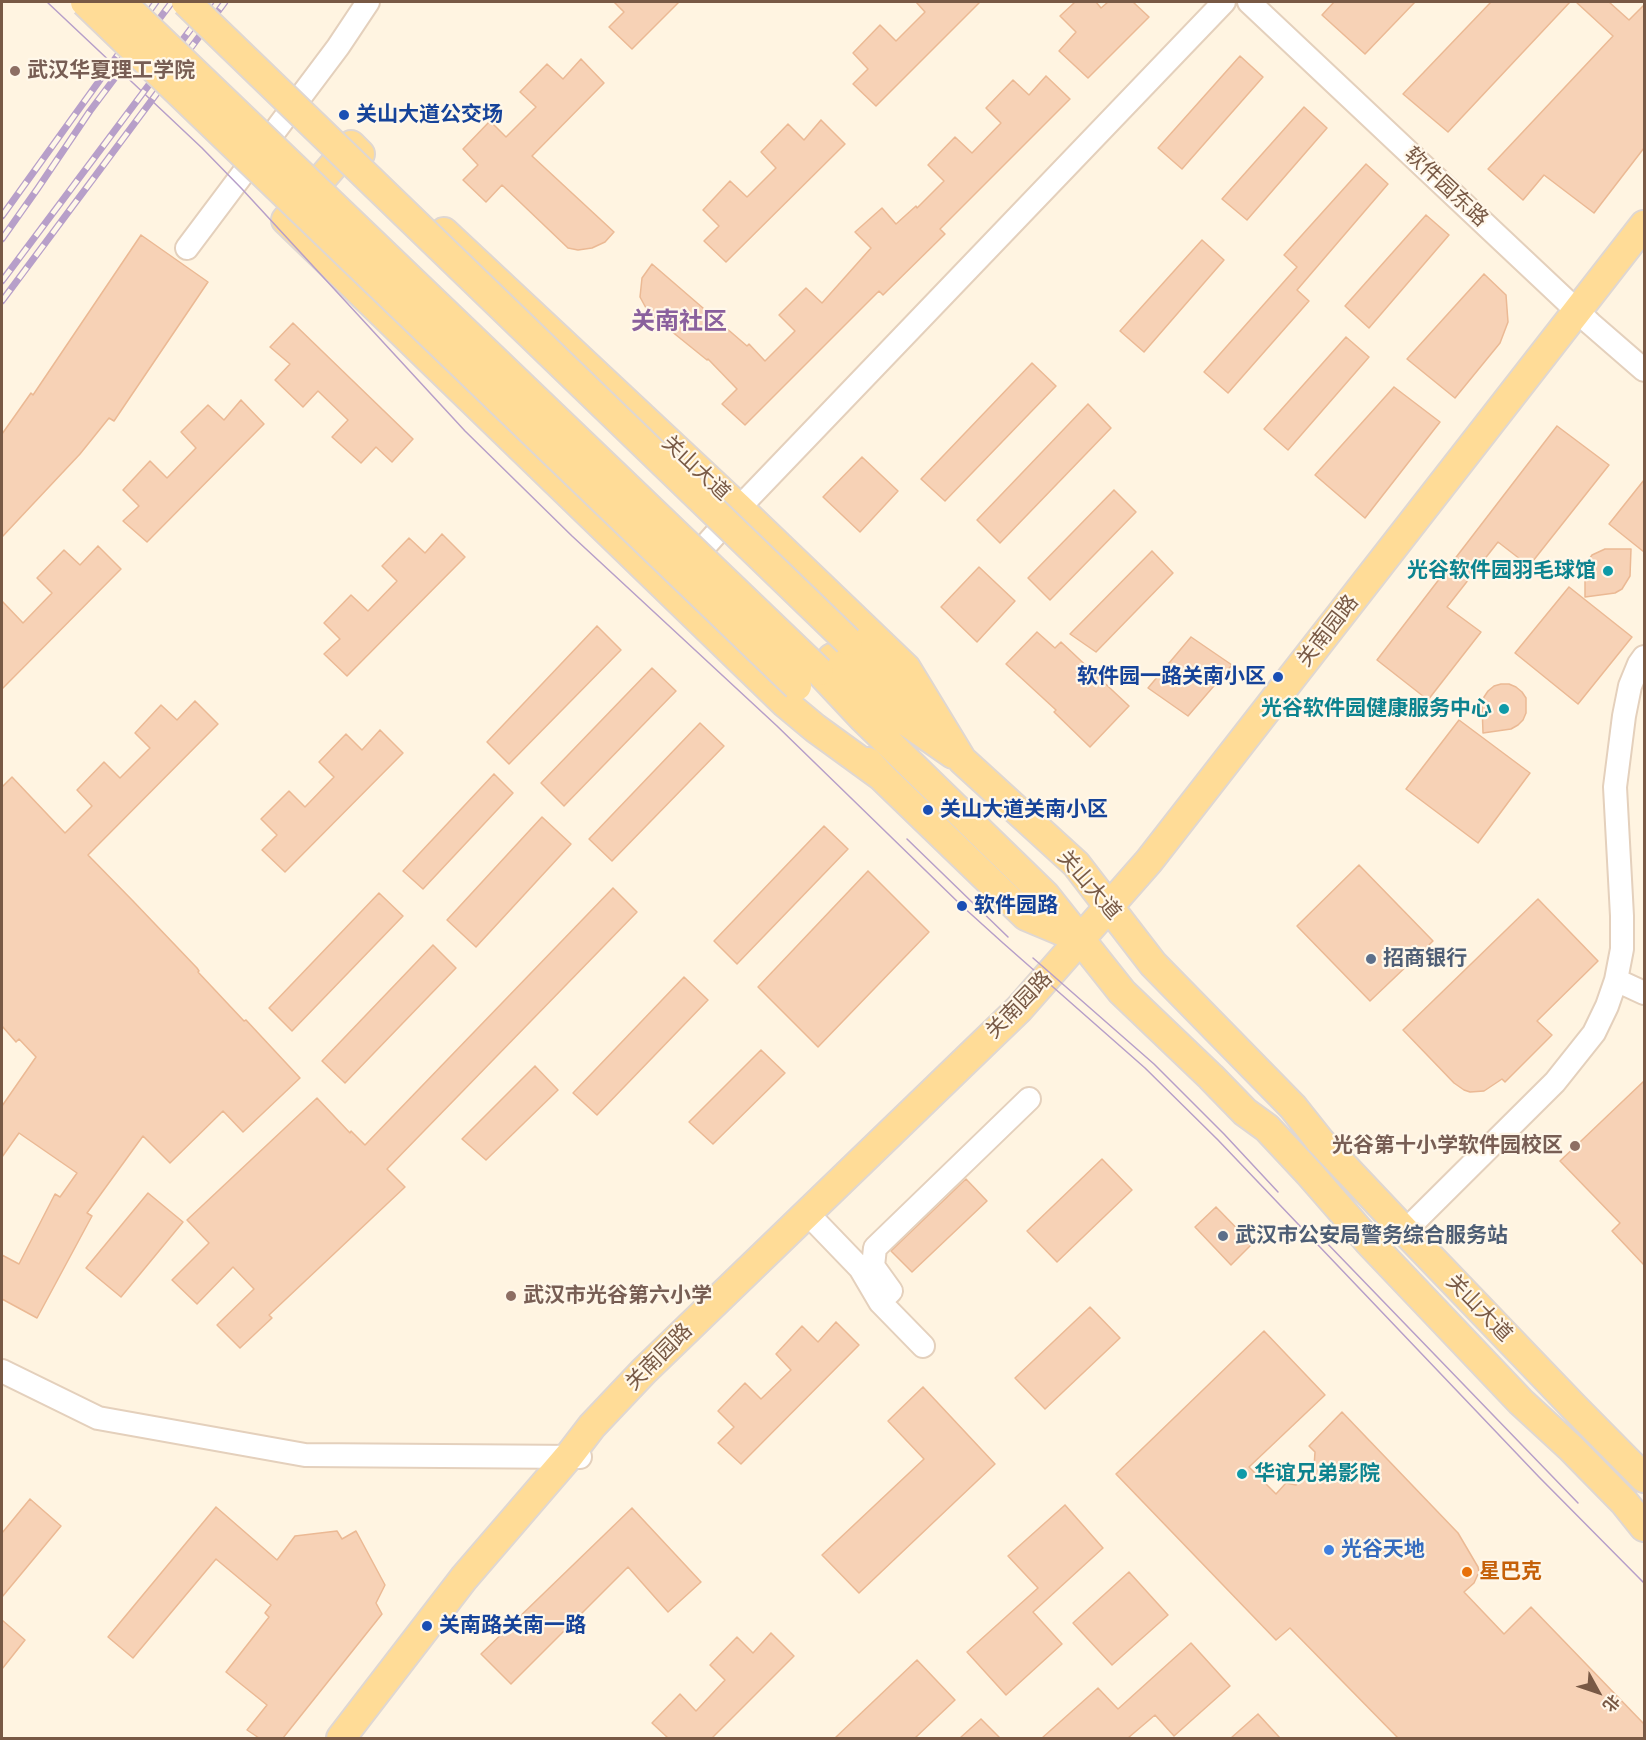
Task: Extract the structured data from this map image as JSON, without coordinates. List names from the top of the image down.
{
  "streets": {
    "main road": ["关山大道", "关南园路"],
    "street": ["软件园东路"]
  },
  "crossings": [
    ["软件园东路", "关南园路"],
    ["关山大道", "关南园路"]
  ],
  "districts": ["关南社区"],
  "places": [
    "武汉华夏理工学院",
    "关山大道公交场",
    "光谷软件园羽毛球馆",
    "软件园一路关南小区",
    "光谷软件园健康服务中心",
    "关山大道关南小区",
    "软件园路",
    "招商银行",
    "光谷第十小学软件园校区",
    "武汉市公安局警务综合服务站",
    "武汉市光谷第六小学",
    "华谊兄弟影院",
    "光谷天地",
    "星巴克",
    "关南路关南一路"
  ],
  "north": "bottom right"
}
